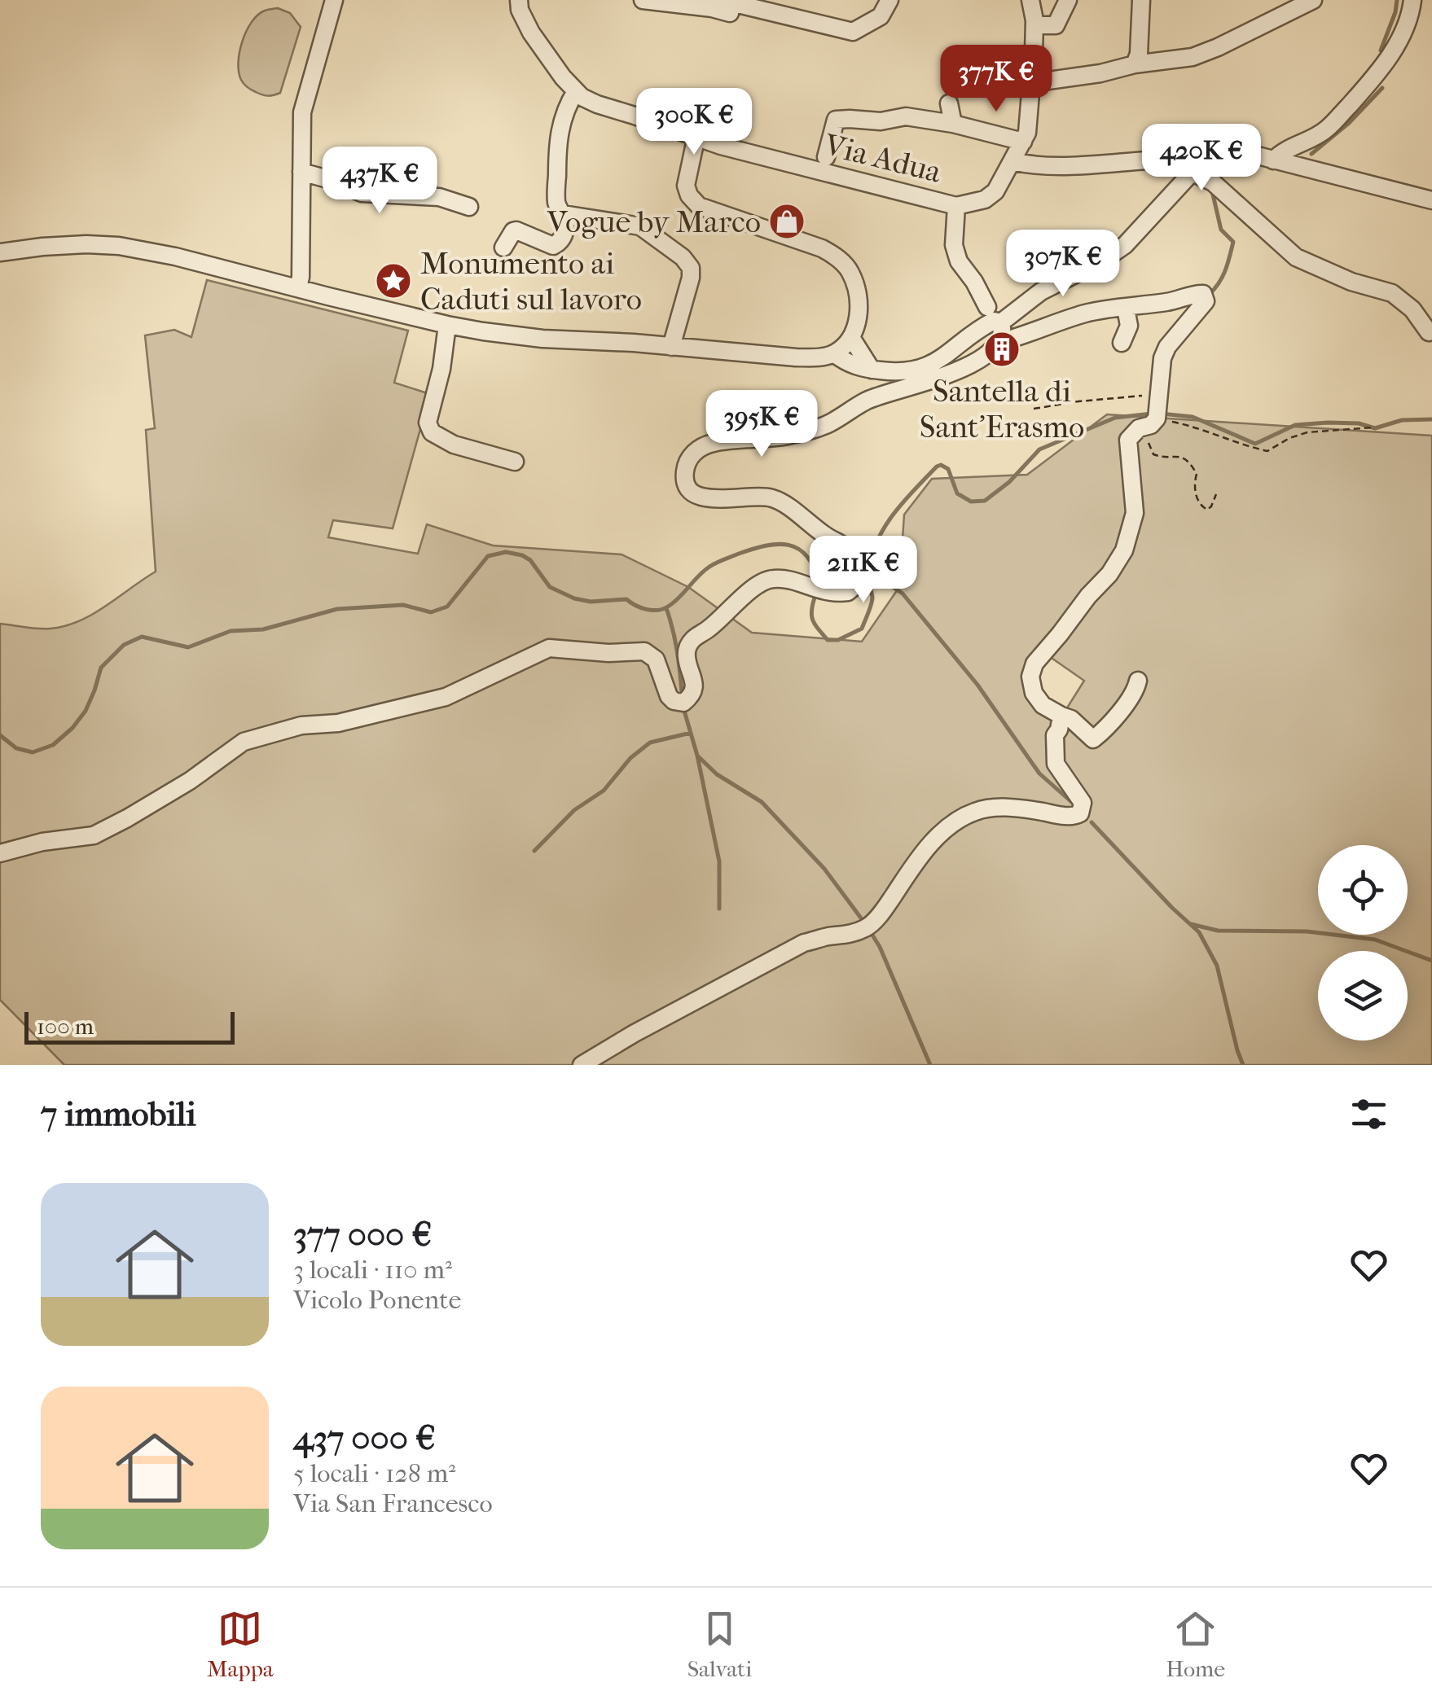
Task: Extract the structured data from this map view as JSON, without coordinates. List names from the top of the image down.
{
  "streets": {
    "street": ["Via Adua"]
  },
  "places": {
    "shop": ["Vogue by Marco"],
    "place": ["Monumento ai Caduti sul lavoro"],
    "building": ["Santella di Sant'Erasmo"]
  },
  "scale_bar": "100 m",
  "page": {
    "price": [
      "377K €",
      "300K €",
      "420K €",
      "437K €",
      "307K €",
      "395K €",
      "211K €"
    ],
    "scale": "100 m",
    "heading": "7 immobili",
    "list": [
      {
        "name": "377 000 €",
        "note": "3 locali · 110 m² · Vicolo Ponente"
      },
      {
        "name": "437 000 €",
        "note": "5 locali · 128 m² · Via San Francesco"
      }
    ],
    "tabs": ["Mappa", "Salvati", "Home"]
  }
}
